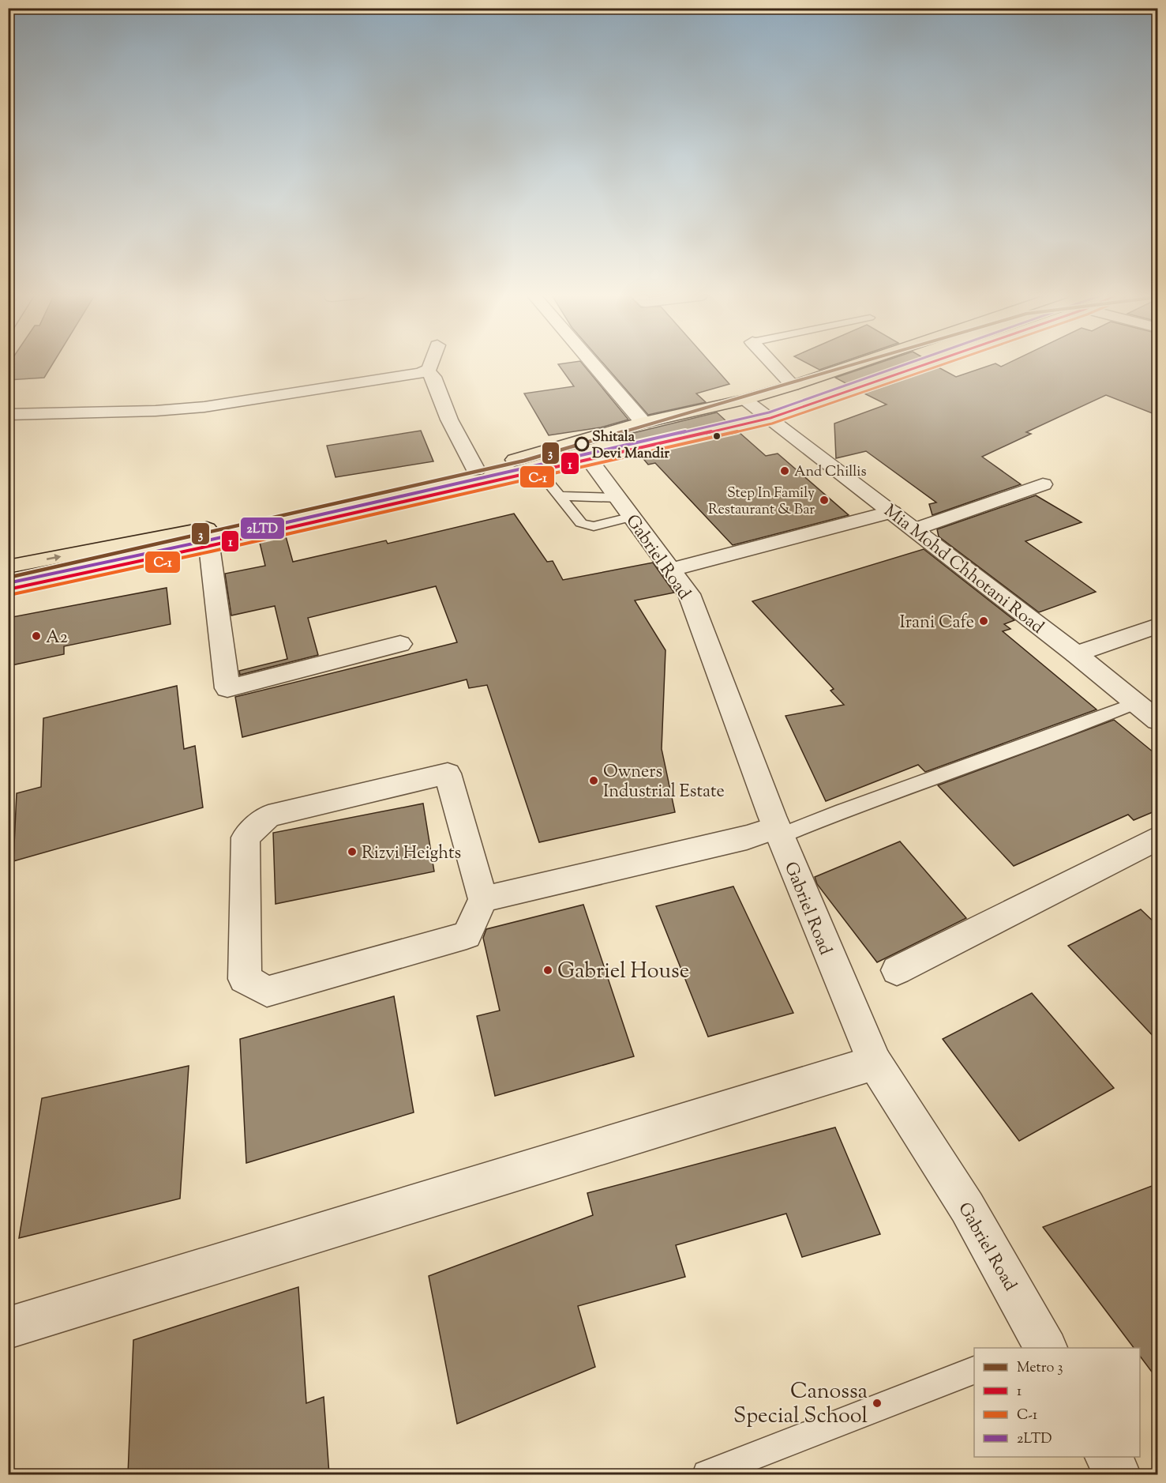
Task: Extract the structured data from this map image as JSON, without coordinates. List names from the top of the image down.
{
  "streets": {
    "street": ["Gabriel Road", "Mia Mohd Chhotani Road"]
  },
  "places": [
    "Shitala Devi Mandir",
    "And Chillis",
    "Step In Family Restaurant & Bar",
    "Irani Cafe",
    "A2",
    "Owners Industrial Estate",
    "Rizvi Heights",
    "Gabriel House",
    "Canossa Special School"
  ],
  "lines": [
    "metro line 3",
    "transit line 1",
    "transit line C-1",
    "transit line 2LTD"
  ],
  "legend": [
    "Metro 3",
    "1",
    "C-1",
    "2LTD"
  ]
}
